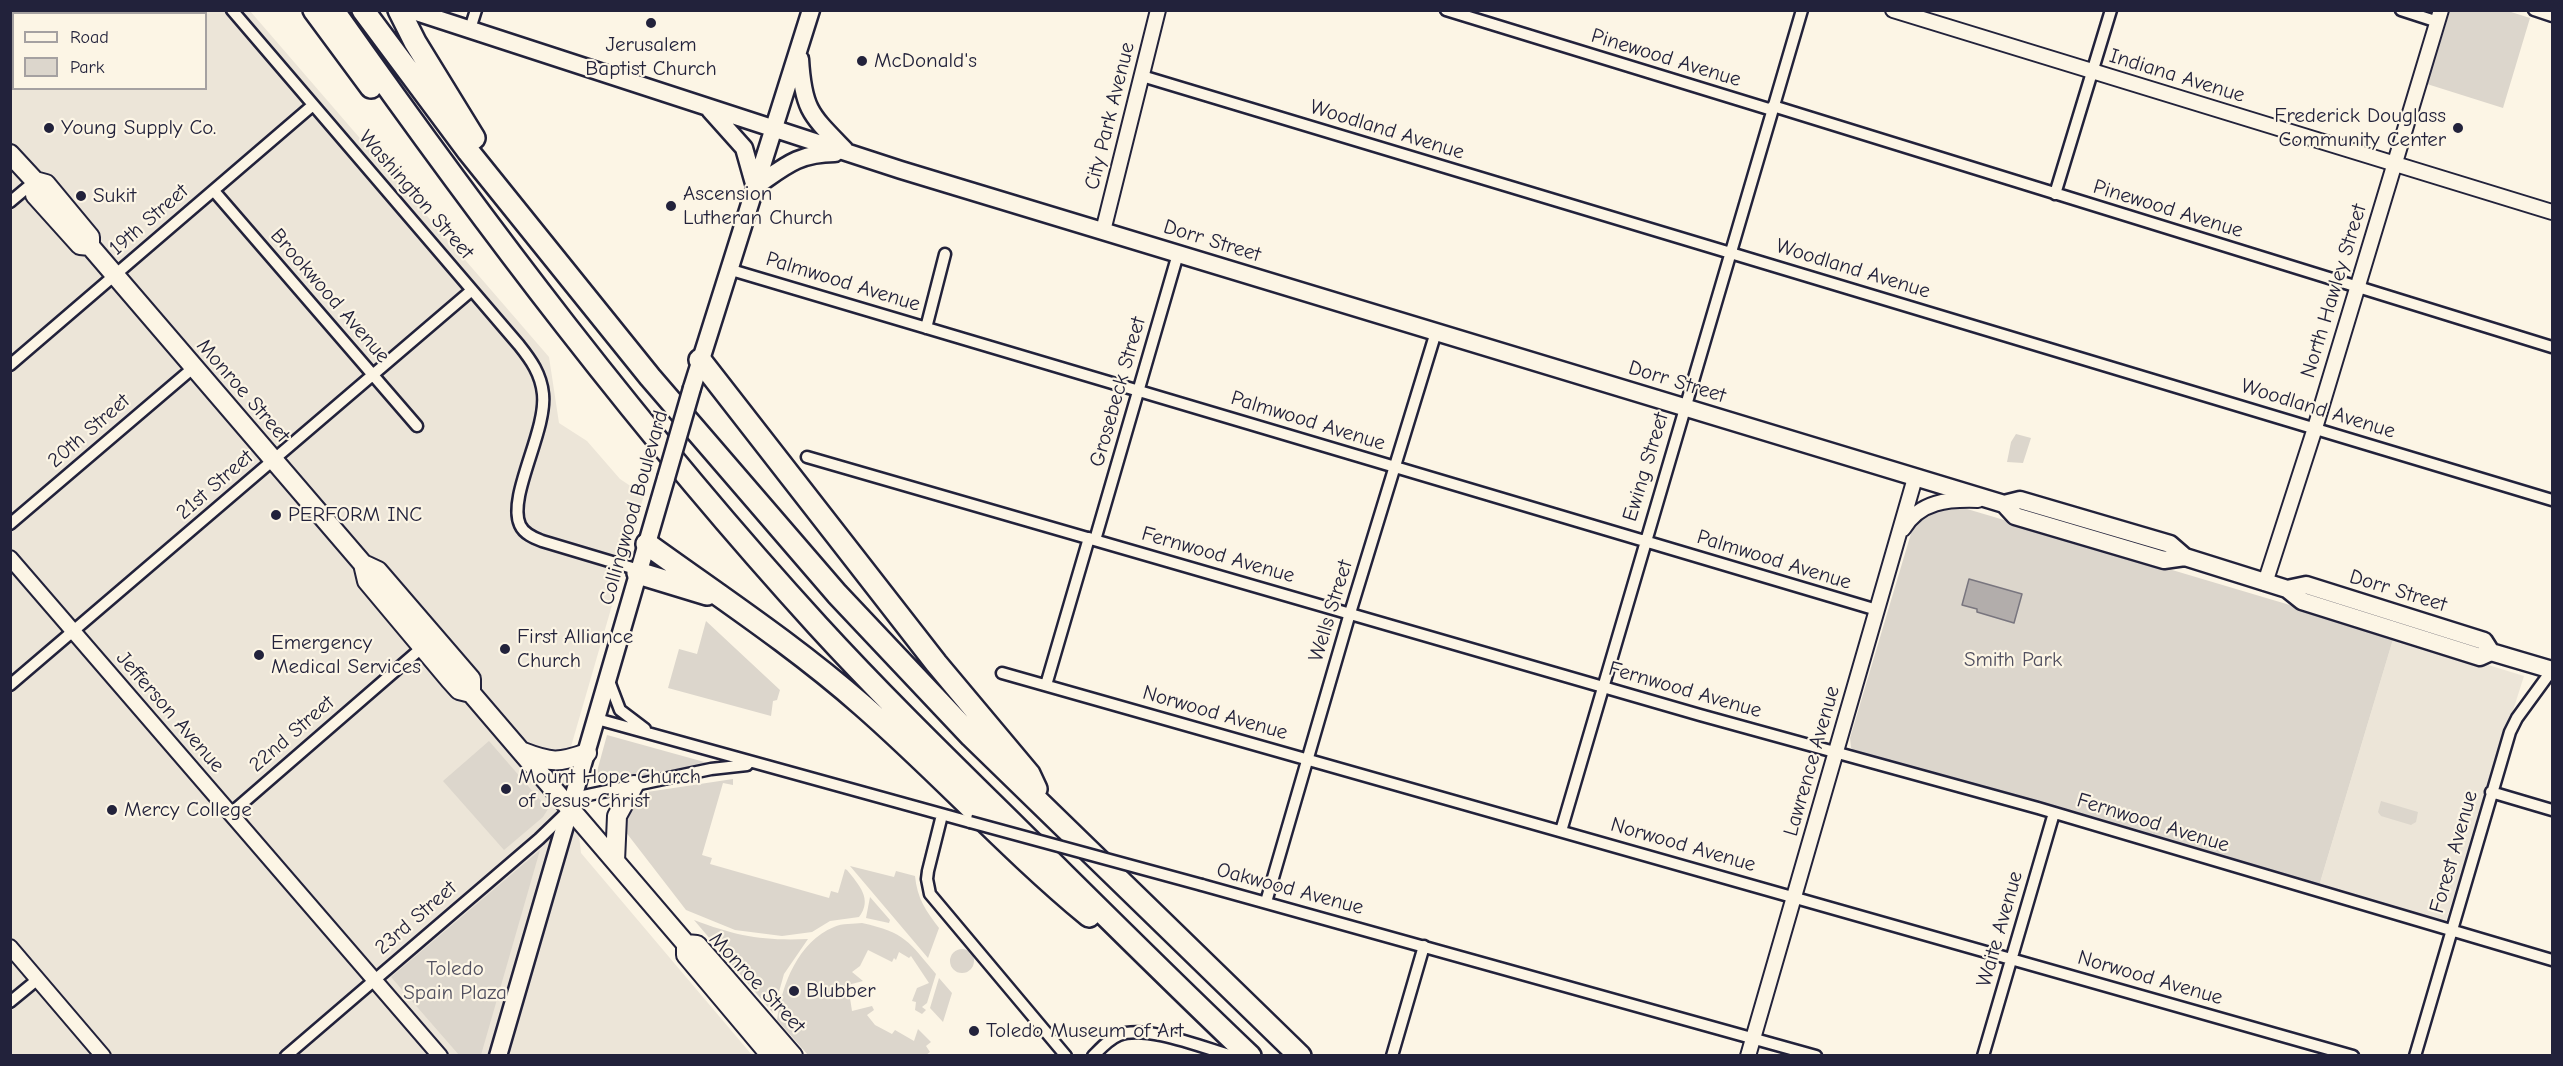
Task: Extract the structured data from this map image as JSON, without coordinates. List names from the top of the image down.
{
  "streets": {
    "main road": ["Dorr Street", "Monroe Street", "Collingwood Boulevard"],
    "street": [
      "Pinewood Avenue",
      "Indiana Avenue",
      "City Park Avenue",
      "Woodland Avenue",
      "Washington Street",
      "19th Street",
      "Palmwood Avenue",
      "North Hawley Street",
      "Brookwood Avenue",
      "Grosebeck Street",
      "20th Street",
      "Ewing Street",
      "21st Street",
      "Fernwood Avenue",
      "Wells Street",
      "Jefferson Avenue",
      "Norwood Avenue",
      "22nd Street",
      "Lawrence Avenue",
      "Forest Avenue",
      "Oakwood Avenue",
      "23rd Street",
      "Waite Avenue"
    ]
  },
  "crossings": [
    ["Pinewood Avenue", "North Hawley Street"],
    ["Pinewood Avenue", "Ewing Street"],
    ["Indiana Avenue", "North Hawley Street"],
    ["City Park Avenue", "Woodland Avenue"],
    ["City Park Avenue", "Dorr Street"],
    ["Woodland Avenue", "North Hawley Street"],
    ["Woodland Avenue", "Ewing Street"],
    ["Washington Street", "19th Street"],
    ["Washington Street", "21st Street"],
    ["Washington Street", "Collingwood Boulevard"],
    ["19th Street", "Brookwood Avenue"],
    ["19th Street", "Monroe Street"],
    ["Dorr Street", "North Hawley Street"],
    ["Dorr Street", "Grosebeck Street"],
    ["Dorr Street", "Ewing Street"],
    ["Dorr Street", "Collingwood Boulevard"],
    ["Dorr Street", "Wells Street"],
    ["Dorr Street", "Lawrence Avenue"],
    ["Dorr Street", "Forest Avenue"],
    ["Palmwood Avenue", "Grosebeck Street"],
    ["Palmwood Avenue", "Ewing Street"],
    ["Palmwood Avenue", "Collingwood Boulevard"],
    ["Palmwood Avenue", "Wells Street"],
    ["Palmwood Avenue", "Lawrence Avenue"],
    ["Brookwood Avenue", "21st Street"],
    ["Monroe Street", "20th Street"],
    ["Monroe Street", "21st Street"],
    ["Monroe Street", "Collingwood Boulevard"],
    ["Monroe Street", "22nd Street"],
    ["Monroe Street", "Oakwood Avenue"],
    ["Monroe Street", "23rd Street"],
    ["Grosebeck Street", "Fernwood Avenue"],
    ["Grosebeck Street", "Norwood Avenue"],
    ["Ewing Street", "Fernwood Avenue"],
    ["Ewing Street", "Norwood Avenue"],
    ["21st Street", "Jefferson Avenue"],
    ["Collingwood Boulevard", "Oakwood Avenue"],
    ["Collingwood Boulevard", "23rd Street"],
    ["Fernwood Avenue", "Wells Street"],
    ["Fernwood Avenue", "Lawrence Avenue"],
    ["Fernwood Avenue", "Forest Avenue"],
    ["Fernwood Avenue", "Waite Avenue"],
    ["Wells Street", "Norwood Avenue"],
    ["Wells Street", "Oakwood Avenue"],
    ["Jefferson Avenue", "22nd Street"],
    ["Jefferson Avenue", "23rd Street"],
    ["Norwood Avenue", "Lawrence Avenue"],
    ["Norwood Avenue", "Waite Avenue"],
    ["Lawrence Avenue", "Oakwood Avenue"],
    ["Oakwood Avenue", "23rd Street"]
  ],
  "parks": ["Smith Park", "Toledo Spain Plaza"],
  "places": [
    "Jerusalem Baptist Church",
    "McDonald's",
    "Young Supply Co.",
    "Frederick Douglass Community Center",
    "Sukit",
    "Ascension Lutheran Church",
    "PERFORM INC",
    "First Alliance Church",
    "Emergency Medical Services",
    "Mount Hope Church of Jesus Christ",
    "Mercy College",
    "Blubber",
    "Toledo Museum of Art"
  ],
  "legend": ["Road", "Park"]
}
